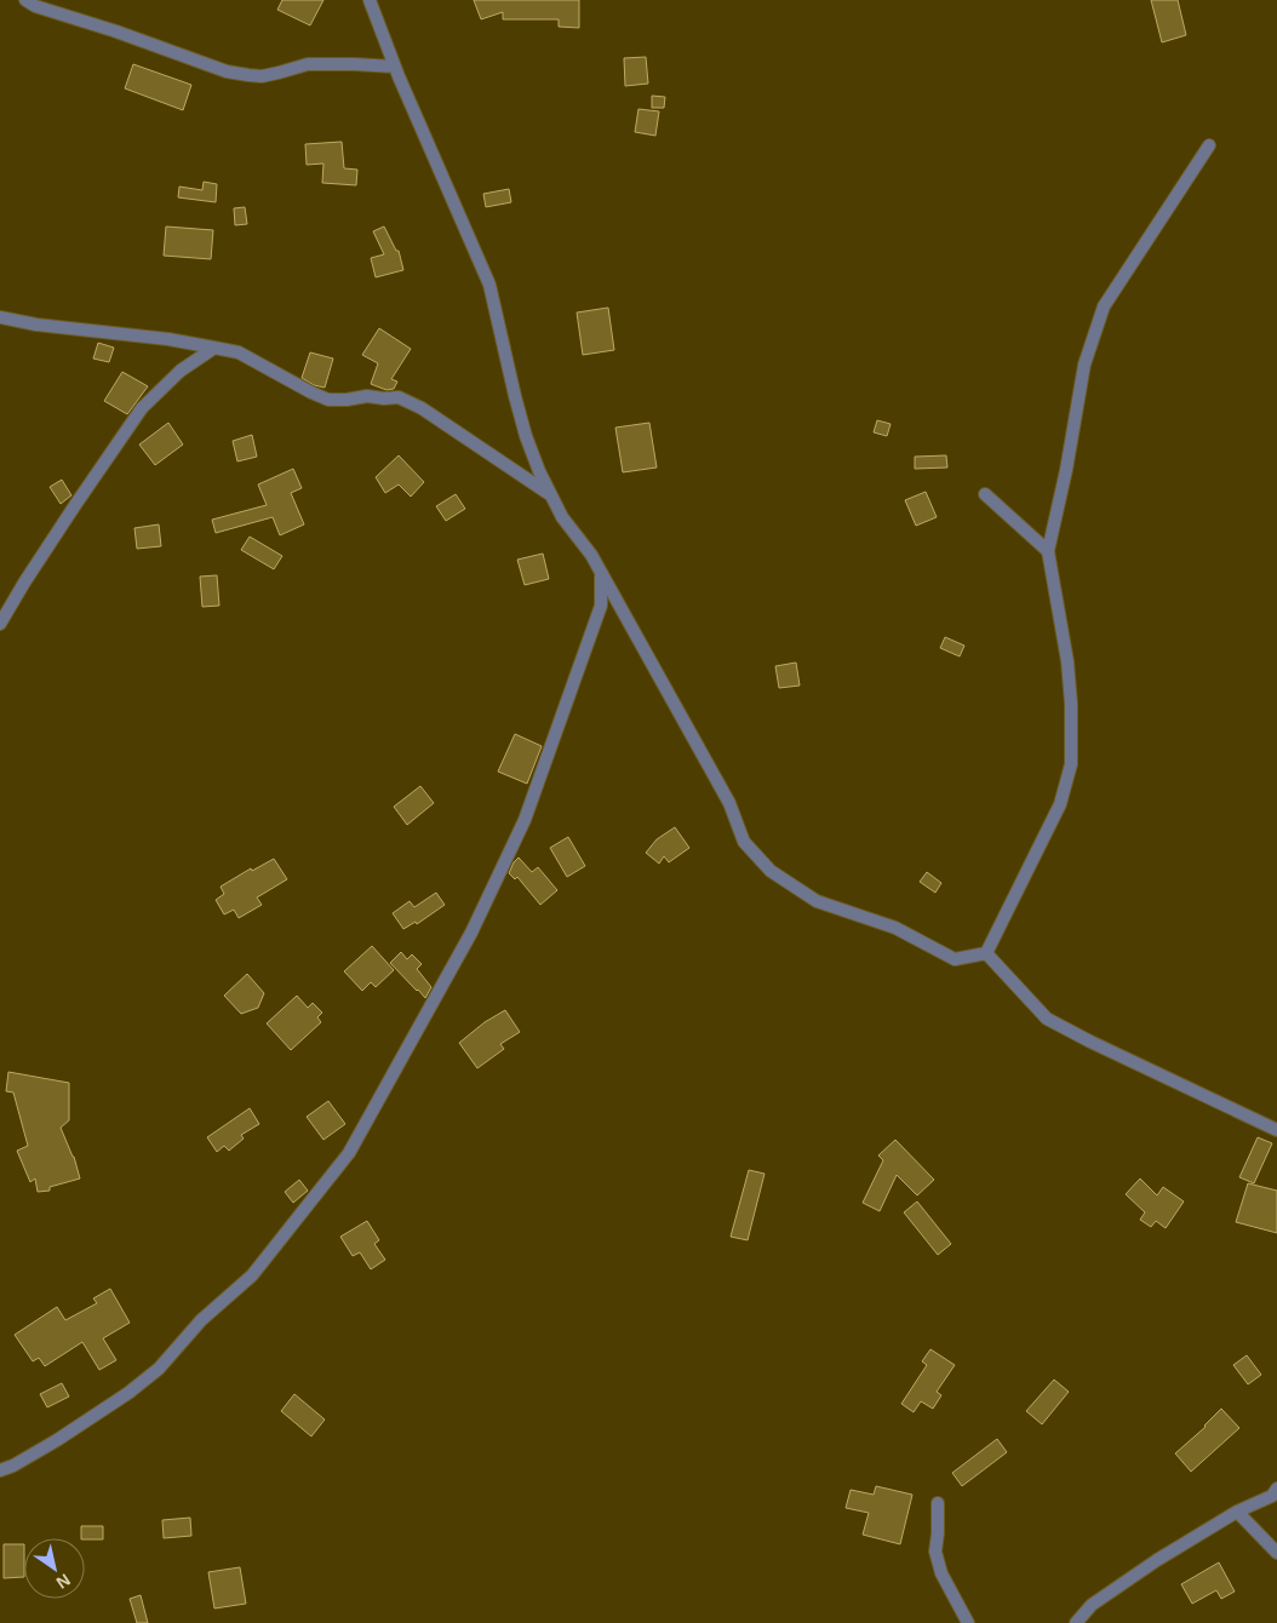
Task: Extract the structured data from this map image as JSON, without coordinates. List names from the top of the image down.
{
  "north": "bottom right"
}
